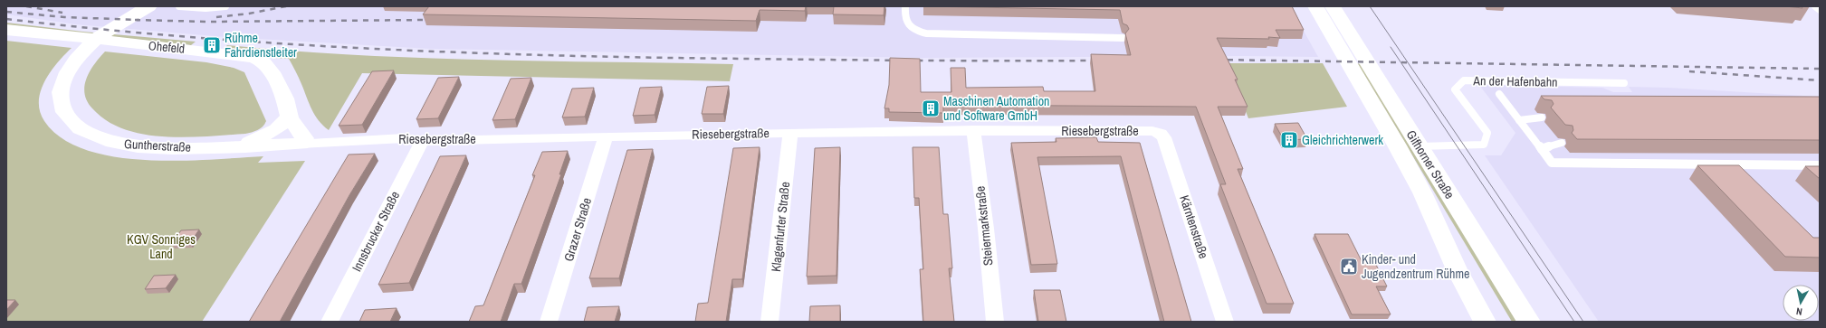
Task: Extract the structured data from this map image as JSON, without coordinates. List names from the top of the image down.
{
  "streets": {
    "street": [
      "Ohefeld",
      "Riesebergstraße",
      "Guntherstraße",
      "Gifhorner Straße",
      "Steiermarkstraße",
      "Klagenfurter Straße",
      "Kärntenstraße",
      "Grazer Straße",
      "Innsbrucker Straße"
    ],
    "lane": ["An der Hafenbahn"]
  },
  "crossings": [
    ["Ohefeld", "Riesebergstraße"],
    ["Ohefeld", "Guntherstraße"],
    ["An der Hafenbahn", "Gifhorner Straße"],
    ["Riesebergstraße", "Guntherstraße"],
    ["Riesebergstraße", "Steiermarkstraße"],
    ["Riesebergstraße", "Klagenfurter Straße"],
    ["Riesebergstraße", "Kärntenstraße"],
    ["Riesebergstraße", "Grazer Straße"],
    ["Riesebergstraße", "Innsbrucker Straße"]
  ],
  "parks": ["KGV Sonniges Land"],
  "places": {
    "building": ["Rühme Fahrdienstleiter", "Maschinen Automation und Software GmbH", "Gleichrichterwerk"],
    "public building": ["Kinder- und Jugendzentrum Rühme"]
  },
  "north": "bottom"
}
